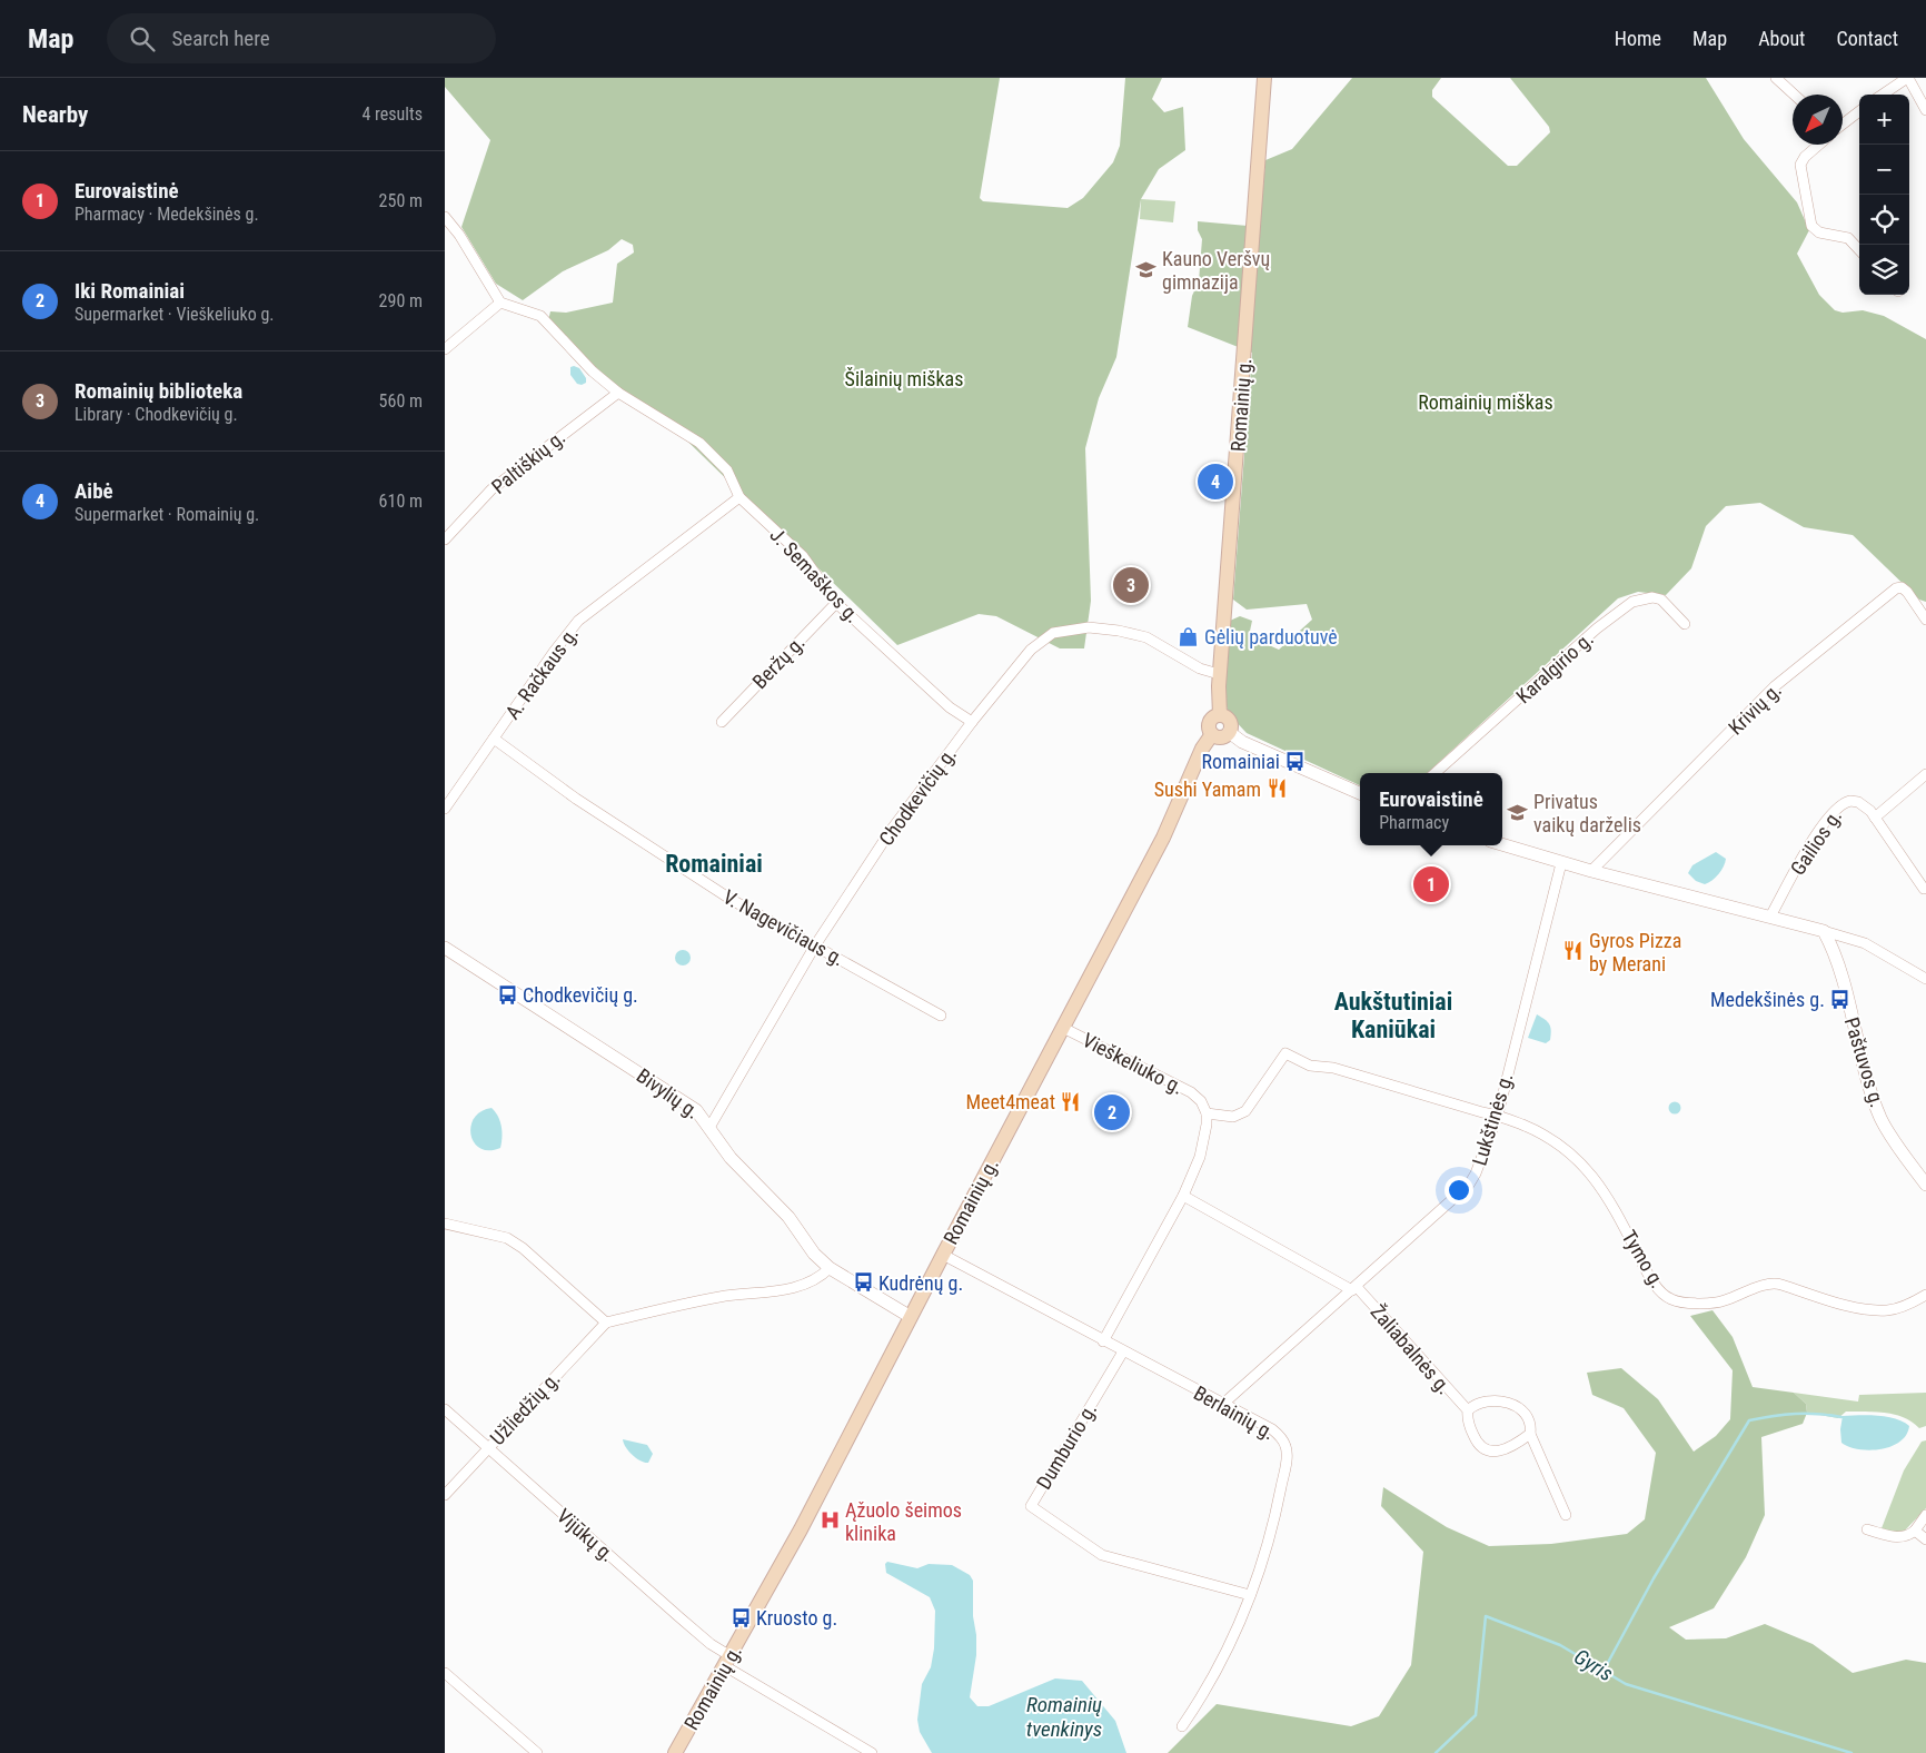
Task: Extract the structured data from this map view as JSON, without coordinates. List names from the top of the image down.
{
  "streets": {
    "main road": ["Romainių g."],
    "street": [
      "Paltiškių g.",
      "J. Semaškos g.",
      "Beržų g.",
      "Karalgirio g.",
      "A. Račkaus g.",
      "Krivių g.",
      "Chodkevičių g.",
      "Gailios g.",
      "V. Nagevičiaus g.",
      "Paštuvos g.",
      "Vieškeliuko g.",
      "Bivylių g.",
      "Lukštinės g.",
      "Tymo g.",
      "Žaliabalnės g.",
      "Užliedžių g.",
      "Berlainių g.",
      "Dumburio g.",
      "Vijūkų g."
    ]
  },
  "crossings": [
    ["Romainių g.", "Chodkevičių g."],
    ["Romainių g.", "Vieškeliuko g."],
    ["Romainių g.", "Bivylių g."],
    ["Romainių g.", "Berlainių g."],
    ["Romainių g.", "Vijūkų g."],
    ["Paltiškių g.", "J. Semaškos g."],
    ["J. Semaškos g.", "Beržų g."],
    ["J. Semaškos g.", "A. Račkaus g."],
    ["J. Semaškos g.", "Chodkevičių g."],
    ["A. Račkaus g.", "V. Nagevičiaus g."],
    ["Chodkevičių g.", "V. Nagevičiaus g."],
    ["Chodkevičių g.", "Bivylių g."],
    ["Vieškeliuko g.", "Tymo g."],
    ["Lukštinės g.", "Tymo g."],
    ["Lukštinės g.", "Žaliabalnės g."],
    ["Lukštinės g.", "Berlainių g."],
    ["Užliedžių g.", "Vijūkų g."],
    ["Berlainių g.", "Dumburio g."]
  ],
  "districts": ["Romainiai", "Aukštutiniai Kaniūkai"],
  "water": ["Gyris", "Romainių tvenkinys"],
  "parks": ["Šilainių miškas", "Romainių miškas"],
  "places": {
    "school or university": ["Kauno Veršvų gimnazija", "Privatus vaikų darželis"],
    "shop": ["Gėlių parduotuvė"],
    "bus stop": [
      "Romainiai",
      "Chodkevičių g.",
      "Medekšinės g.",
      "Kudrėnų g.",
      "Kruosto g."
    ],
    "restaurant": ["Sushi Yamam", "Gyros Pizza by Merani", "Meet4meat"],
    "hospital": ["Ąžuolo šeimos klinika"]
  },
  "north": "bottom left",
  "page": {
    "header": "Map",
    "search": "Search here",
    "nav": [
      "Home",
      "Map",
      "About",
      "Contact"
    ],
    "heading": ["Nearby", "4 results"],
    "map_buttons": ["+", "−"],
    "list": [
      {
        "mark": "1",
        "name": "Eurovaistinė",
        "note": "Pharmacy · Medekšinės g.",
        "value": "250 m"
      },
      {
        "mark": "2",
        "name": "Iki Romainiai",
        "note": "Supermarket · Vieškeliuko g.",
        "value": "290 m"
      },
      {
        "mark": "3",
        "name": "Romainių biblioteka",
        "note": "Library · Chodkevičių g.",
        "value": "560 m"
      },
      {
        "mark": "4",
        "name": "Aibė",
        "note": "Supermarket · Romainių g.",
        "value": "610 m"
      }
    ],
    "pins": [
      "4",
      "3",
      "1",
      "2"
    ],
    "popup": ["Eurovaistinė", "Pharmacy"]
  }
}
